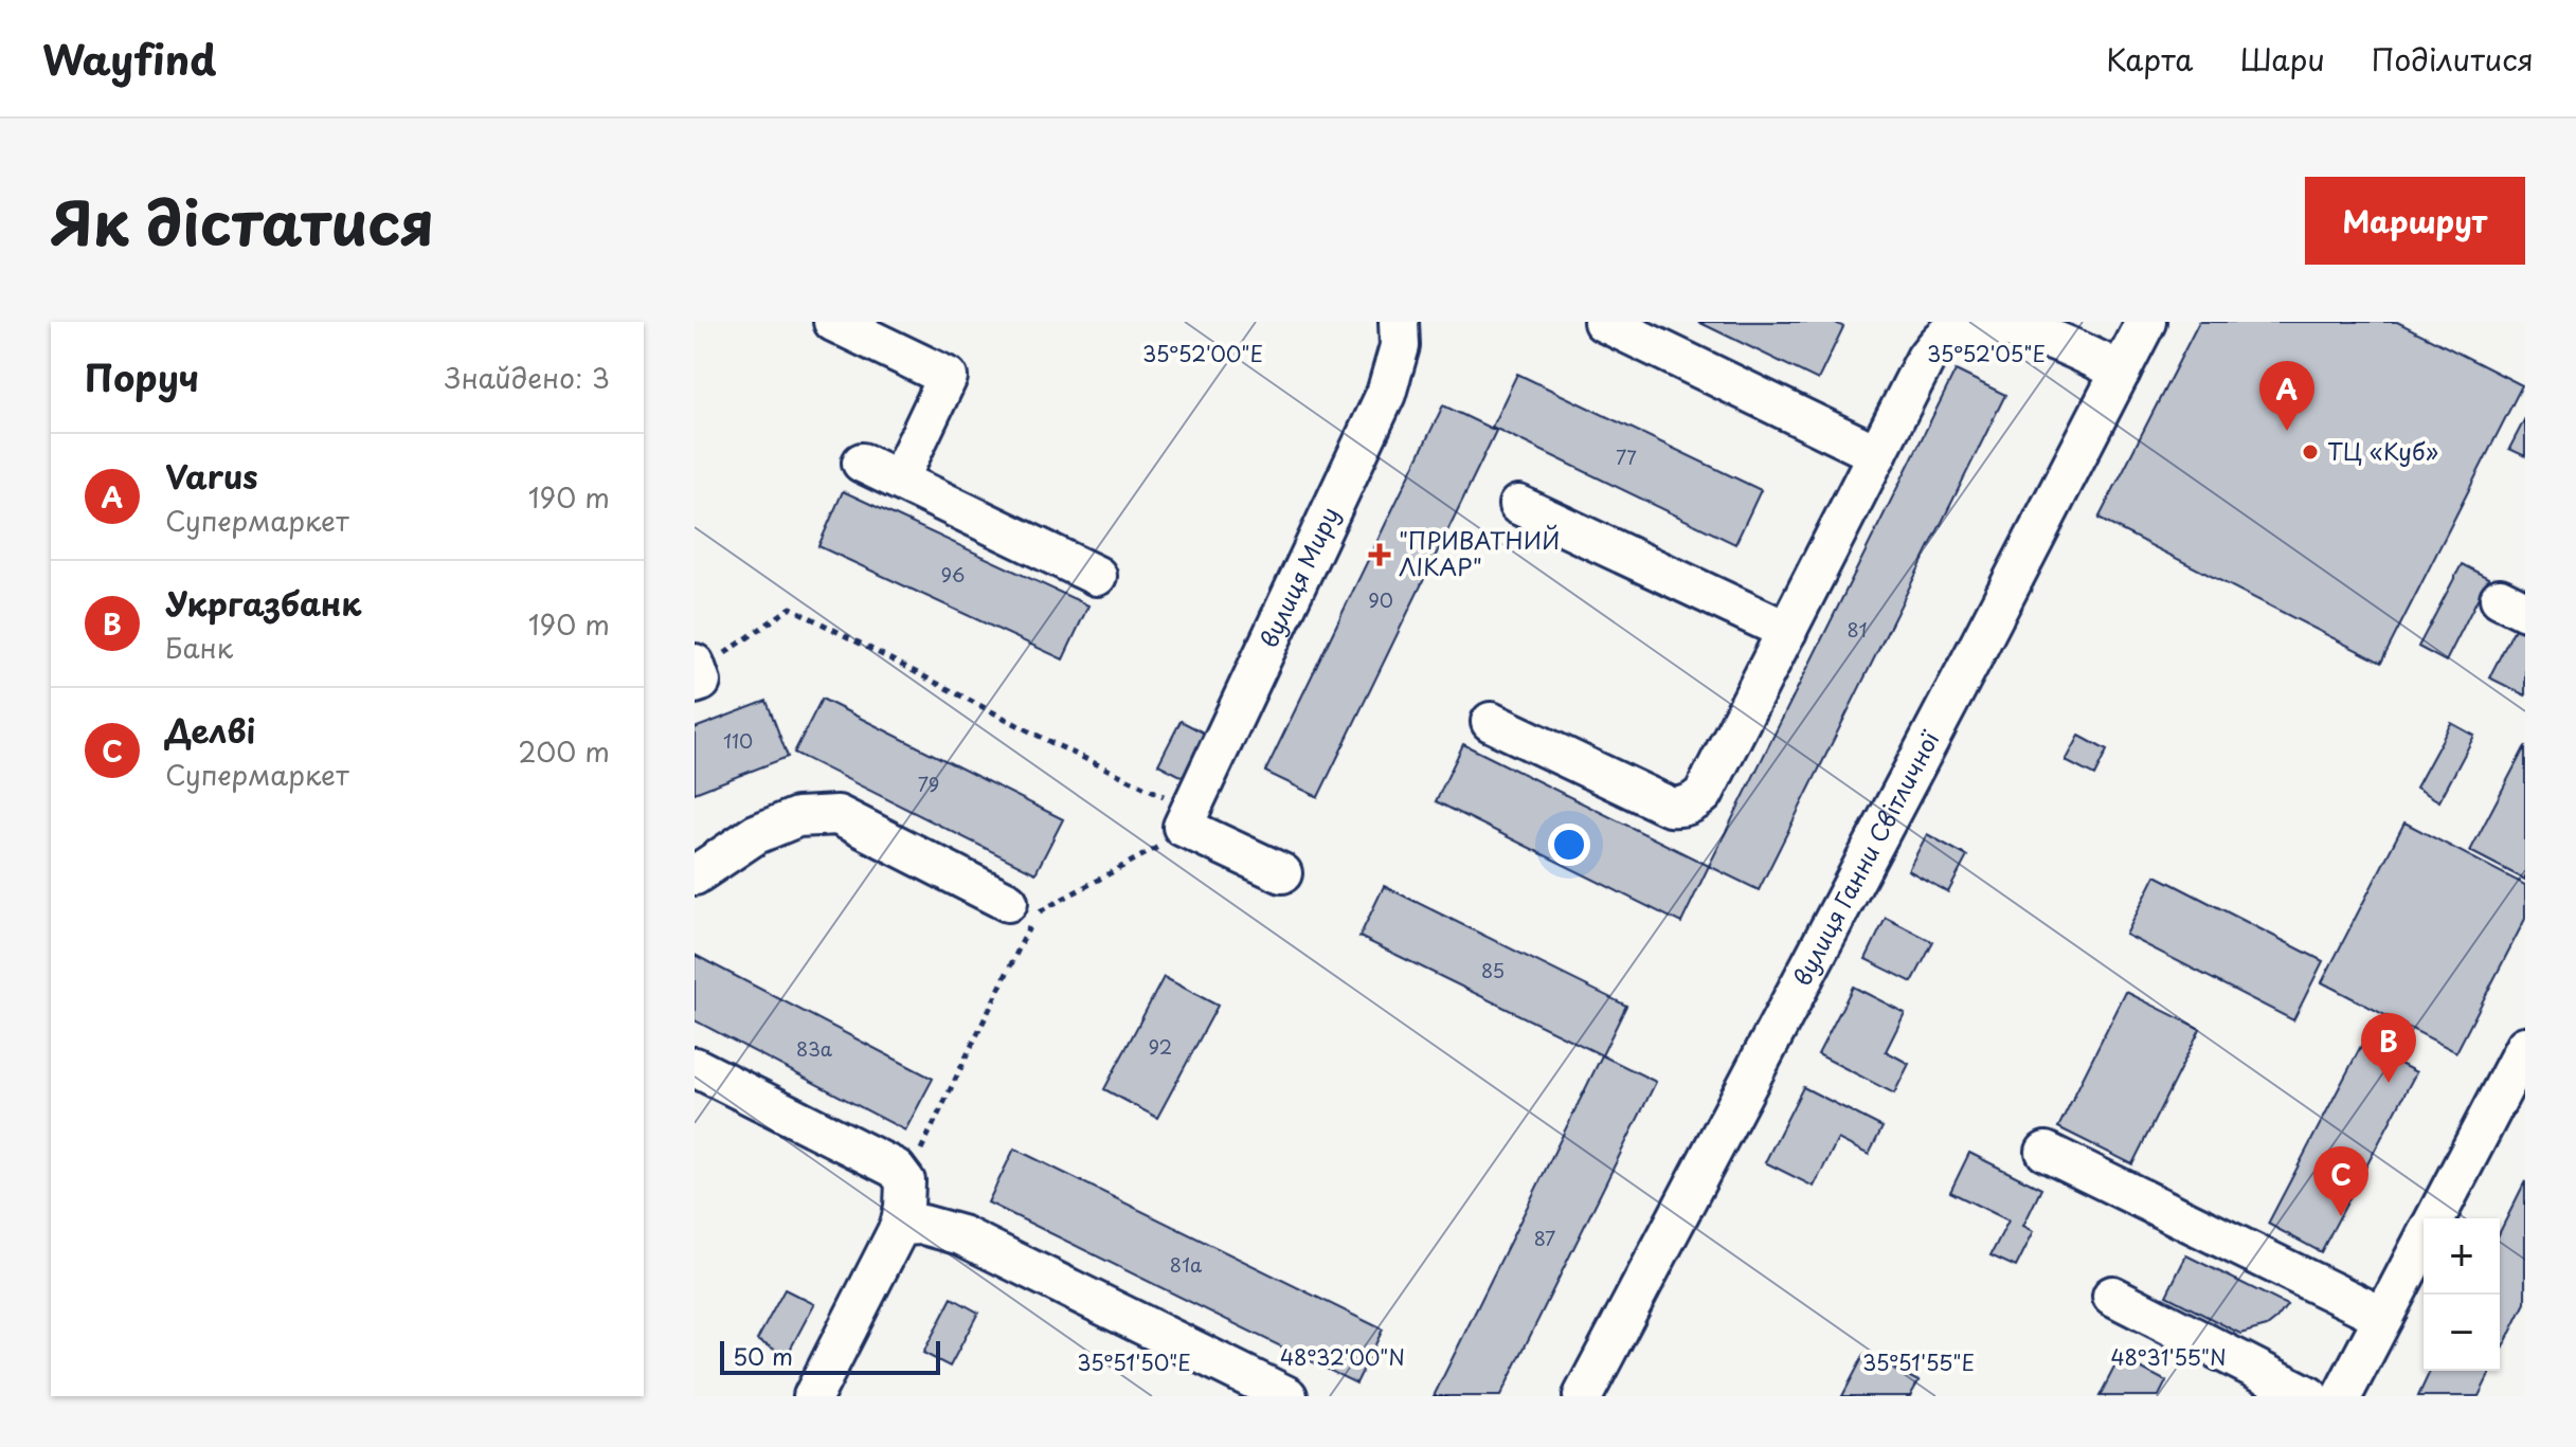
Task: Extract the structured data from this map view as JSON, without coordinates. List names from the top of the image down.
{
  "streets": {
    "street": ["вулиця Миру", "вулиця Ганни Світличної"]
  },
  "places": {
    "other": ["ТЦ «Куб»"],
    "health": ["\"ПРИВАТНИЙ ЛІКАР\""]
  },
  "house_numbers": [
    "77",
    "96",
    "90",
    "81",
    "110",
    "79",
    "85",
    "92",
    "83а",
    "87",
    "81а"
  ],
  "scale_bar": "50 m",
  "page": {
    "header": "Wayfind",
    "nav": ["Карта", "Шари", "Поділитися"],
    "title": "Як дістатися",
    "buttons": "Маршрут",
    "heading": ["Поруч", "Знайдено: 3"],
    "pins": ["A", "B", "C"],
    "list": [
      {
        "mark": "A",
        "name": "Varus",
        "note": "Супермаркет",
        "value": "190 m"
      },
      {
        "mark": "B",
        "name": "Укргазбанк",
        "note": "Банк",
        "value": "190 m"
      },
      {
        "mark": "C",
        "name": "Делві",
        "note": "Супермаркет",
        "value": "200 m"
      }
    ],
    "map_buttons": ["+", "−"],
    "scale": "50 m"
  },
  "coordinates": [
    "35°52'00\"E",
    "35°52'05\"E",
    "48°32'00\"N",
    "48°31'55\"N",
    "35°51'50\"E",
    "35°51'55\"E"
  ]
}
